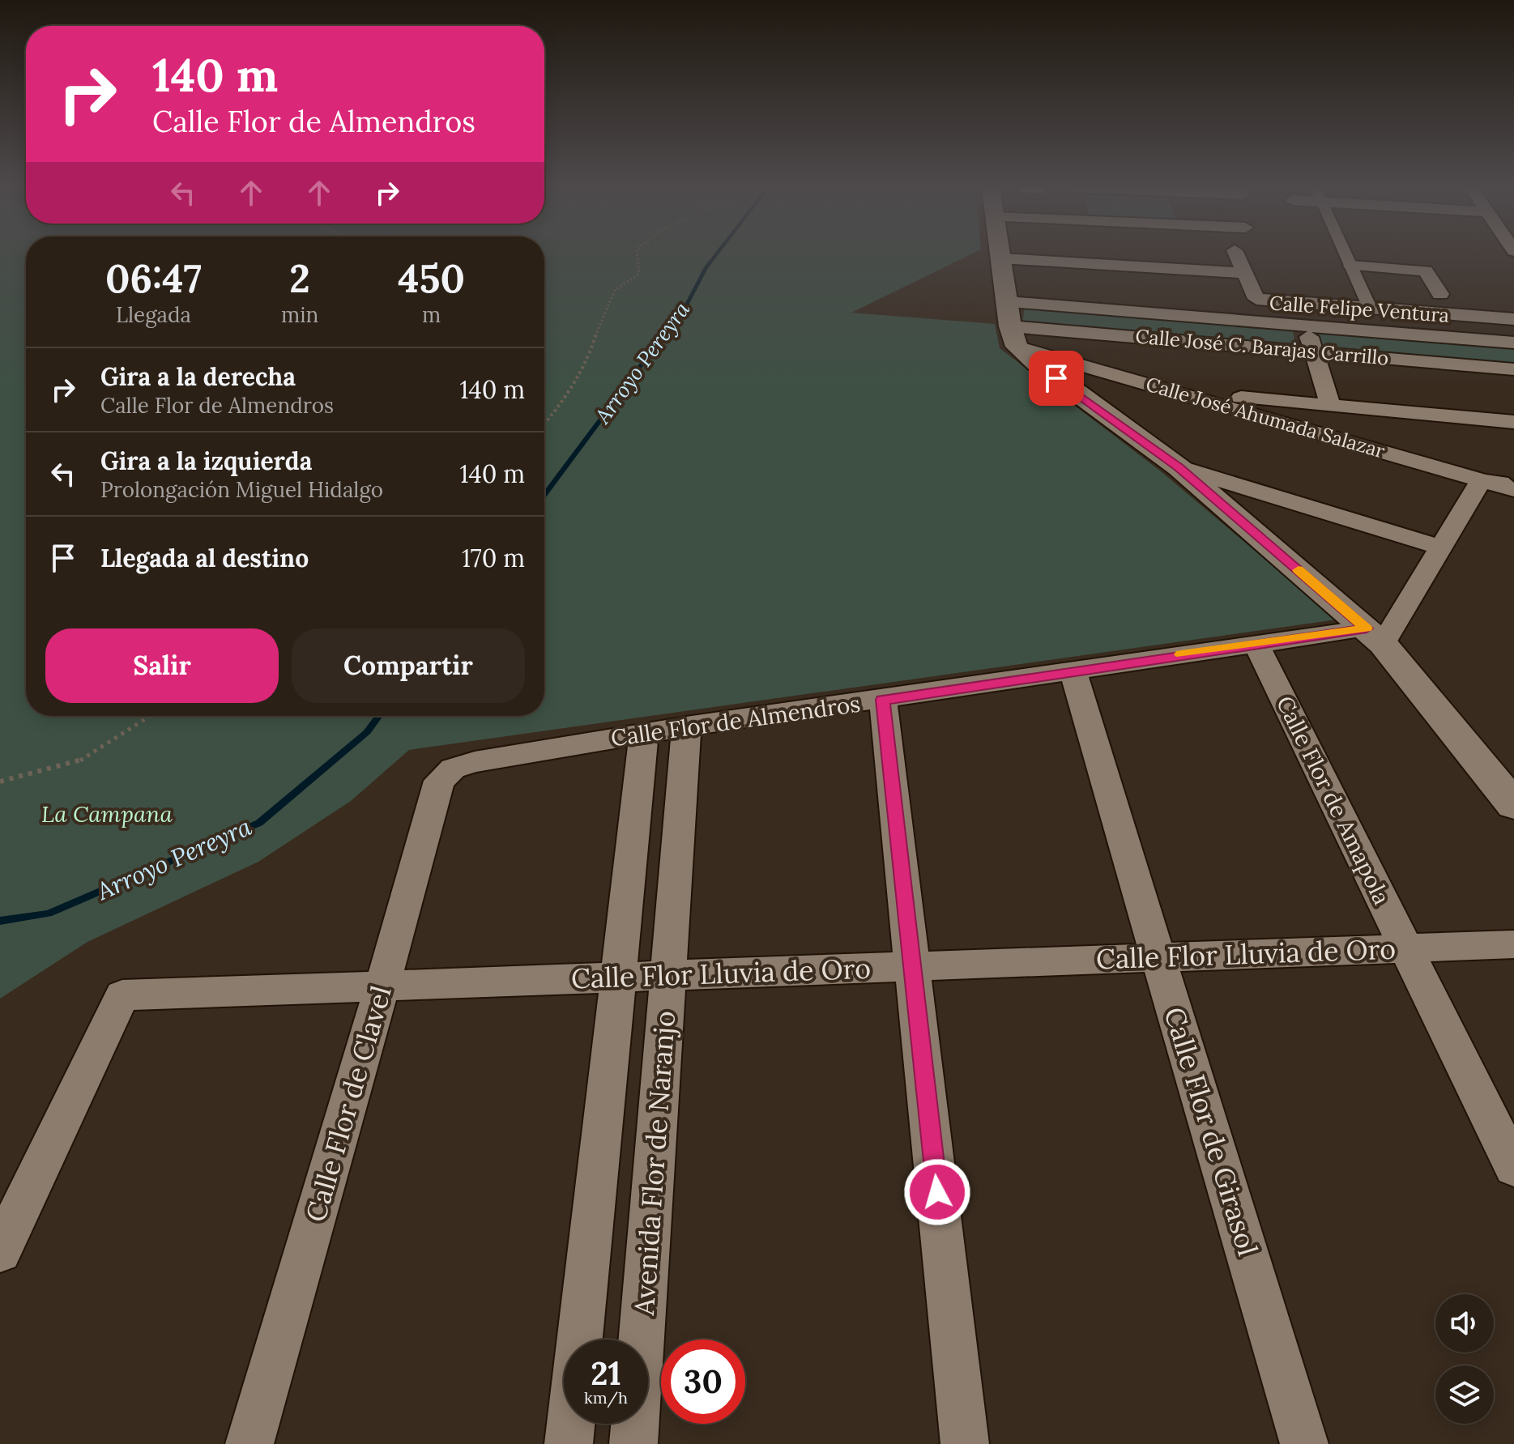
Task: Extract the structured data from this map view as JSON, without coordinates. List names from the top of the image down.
{
  "streets": {
    "street": [
      "Calle Felipe Ventura",
      "Calle José C. Barajas Carrillo",
      "Calle José Ahumada Salazar",
      "Calle Flor de Almendros",
      "Calle Flor de Amapola",
      "Calle Flor Lluvia de Oro",
      "Calle Flor de Clavel",
      "Calle Flor de Girasol",
      "Avenida Flor de Naranjo"
    ]
  },
  "crossings": [
    ["Calle Felipe Ventura", "Calle José C. Barajas Carrillo"],
    ["Calle Felipe Ventura", "Calle José Ahumada Salazar"],
    ["Calle José C. Barajas Carrillo", "Calle José Ahumada Salazar"],
    ["Calle Flor de Almendros", "Calle Flor de Amapola"],
    ["Calle Flor de Almendros", "Calle Flor de Clavel"],
    ["Calle Flor de Almendros", "Calle Flor de Girasol"],
    ["Calle Flor de Almendros", "Avenida Flor de Naranjo"],
    ["Calle Flor de Amapola", "Calle Flor Lluvia de Oro"],
    ["Calle Flor Lluvia de Oro", "Calle Flor de Clavel"],
    ["Calle Flor Lluvia de Oro", "Calle Flor de Girasol"],
    ["Calle Flor Lluvia de Oro", "Avenida Flor de Naranjo"]
  ],
  "water": ["Arroyo Pereyra"],
  "parks": ["La Campana"],
  "page": {
    "turn": ["140 m", "Calle Flor de Almendros"],
    "eta": [
      "06:47",
      "Llegada",
      "2",
      "min",
      "450",
      "m"
    ],
    "list": [
      {
        "name": "Gira a la derecha",
        "note": "Calle Flor de Almendros",
        "value": "140 m"
      },
      {
        "name": "Gira a la izquierda",
        "note": "Prolongación Miguel Hidalgo",
        "value": "140 m"
      },
      {
        "name": "Llegada al destino",
        "value": "170 m"
      }
    ],
    "buttons": ["Salir", "Compartir"],
    "speed": "21 km/h",
    "limit": "30"
  }
}
